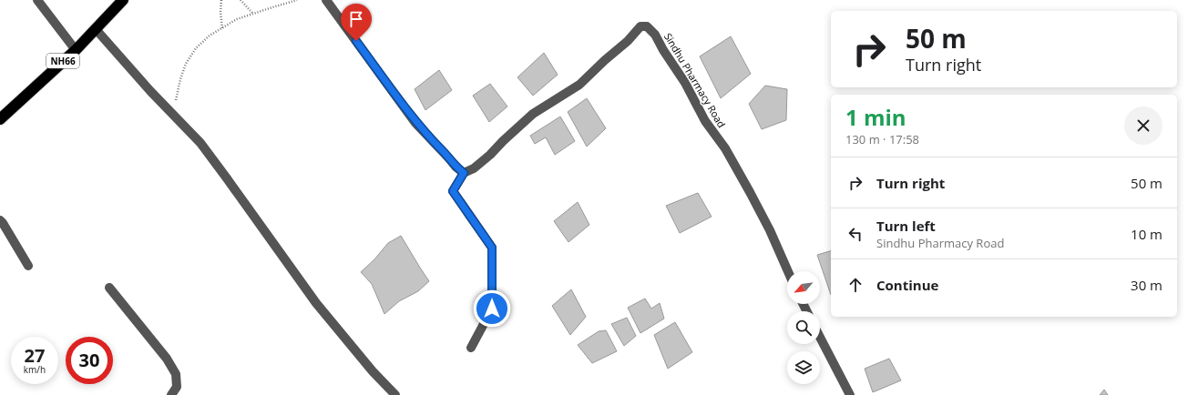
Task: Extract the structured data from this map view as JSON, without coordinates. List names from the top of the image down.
{
  "streets": {
    "highway": ["NH66"],
    "street": ["Sindhu Pharmacy Road"]
  },
  "north": "bottom left",
  "page": {
    "turn": ["50 m", "Turn right"],
    "heading": ["1 min", "130 m · 17:58"],
    "list": [
      {
        "name": "Turn right",
        "value": "50 m"
      },
      {
        "name": "Turn left",
        "note": "Sindhu Pharmacy Road",
        "value": "10 m"
      },
      {
        "name": "Continue",
        "value": "30 m"
      }
    ],
    "speed": "27 km/h",
    "limit": "30"
  }
}
